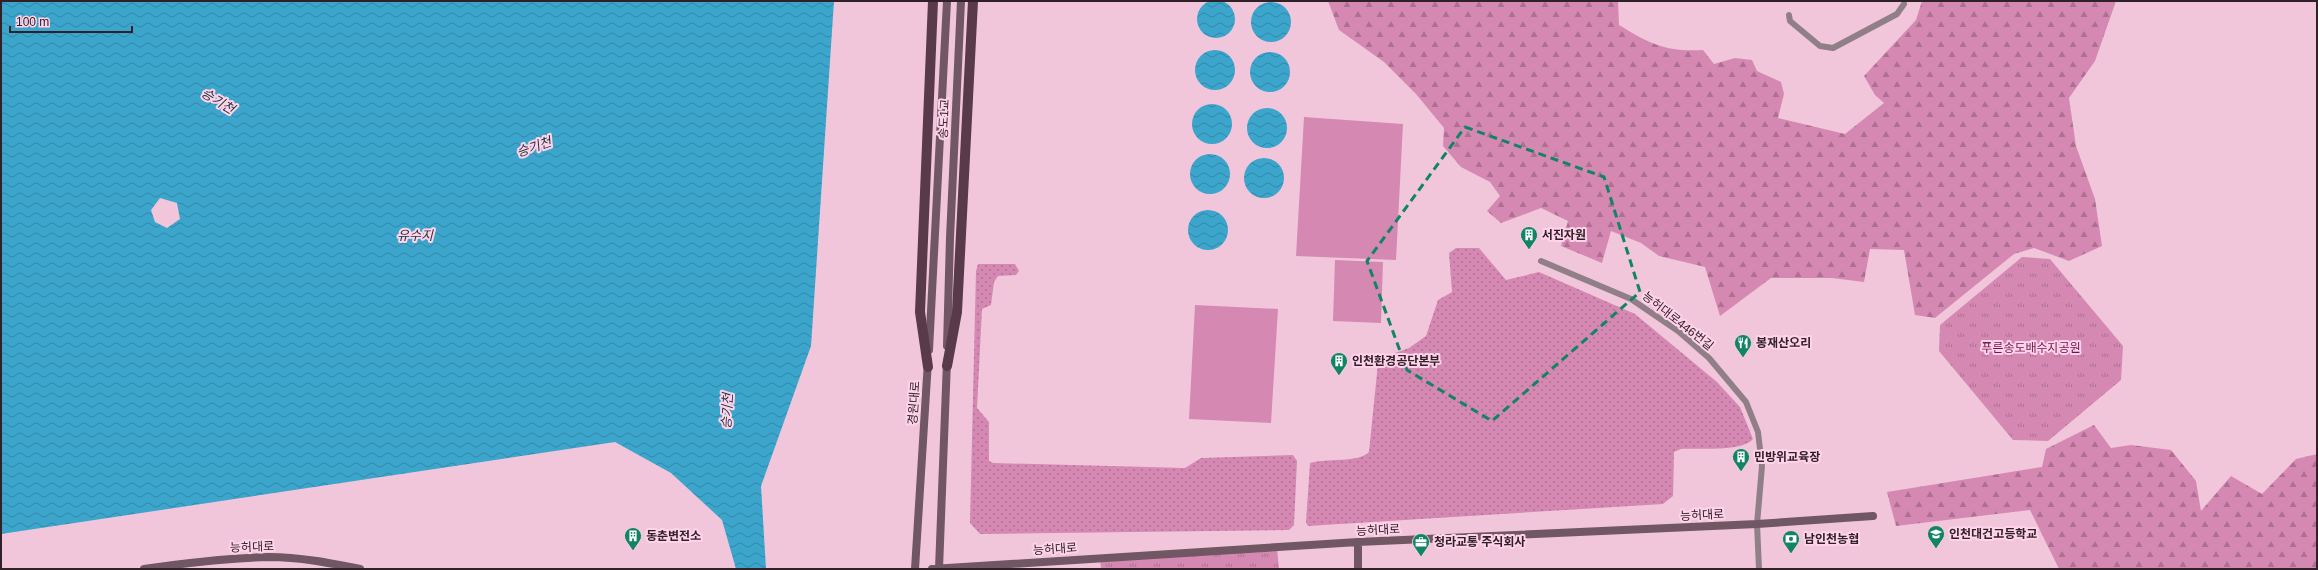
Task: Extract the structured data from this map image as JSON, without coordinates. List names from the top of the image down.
{
  "streets": {
    "main road": ["송도1교", "경원대로", "능허대로"],
    "street": ["능허대로446번길"]
  },
  "crossings": [
    ["송도1교", "경원대로"],
    ["능허대로446번길", "능허대로"]
  ],
  "water": ["승기천", "유수지"],
  "parks": ["푸른송도배수지공원"],
  "places": {
    "building": [
      "서진자원",
      "인천환경공단본부",
      "민방위교육장",
      "동춘변전소"
    ],
    "restaurant": ["봉재산오리"],
    "school or university": ["인천대건고등학교"],
    "bank": ["남인천농협"],
    "office": ["청라교통 주식회사"]
  },
  "scale_bar": "100 m"
}
